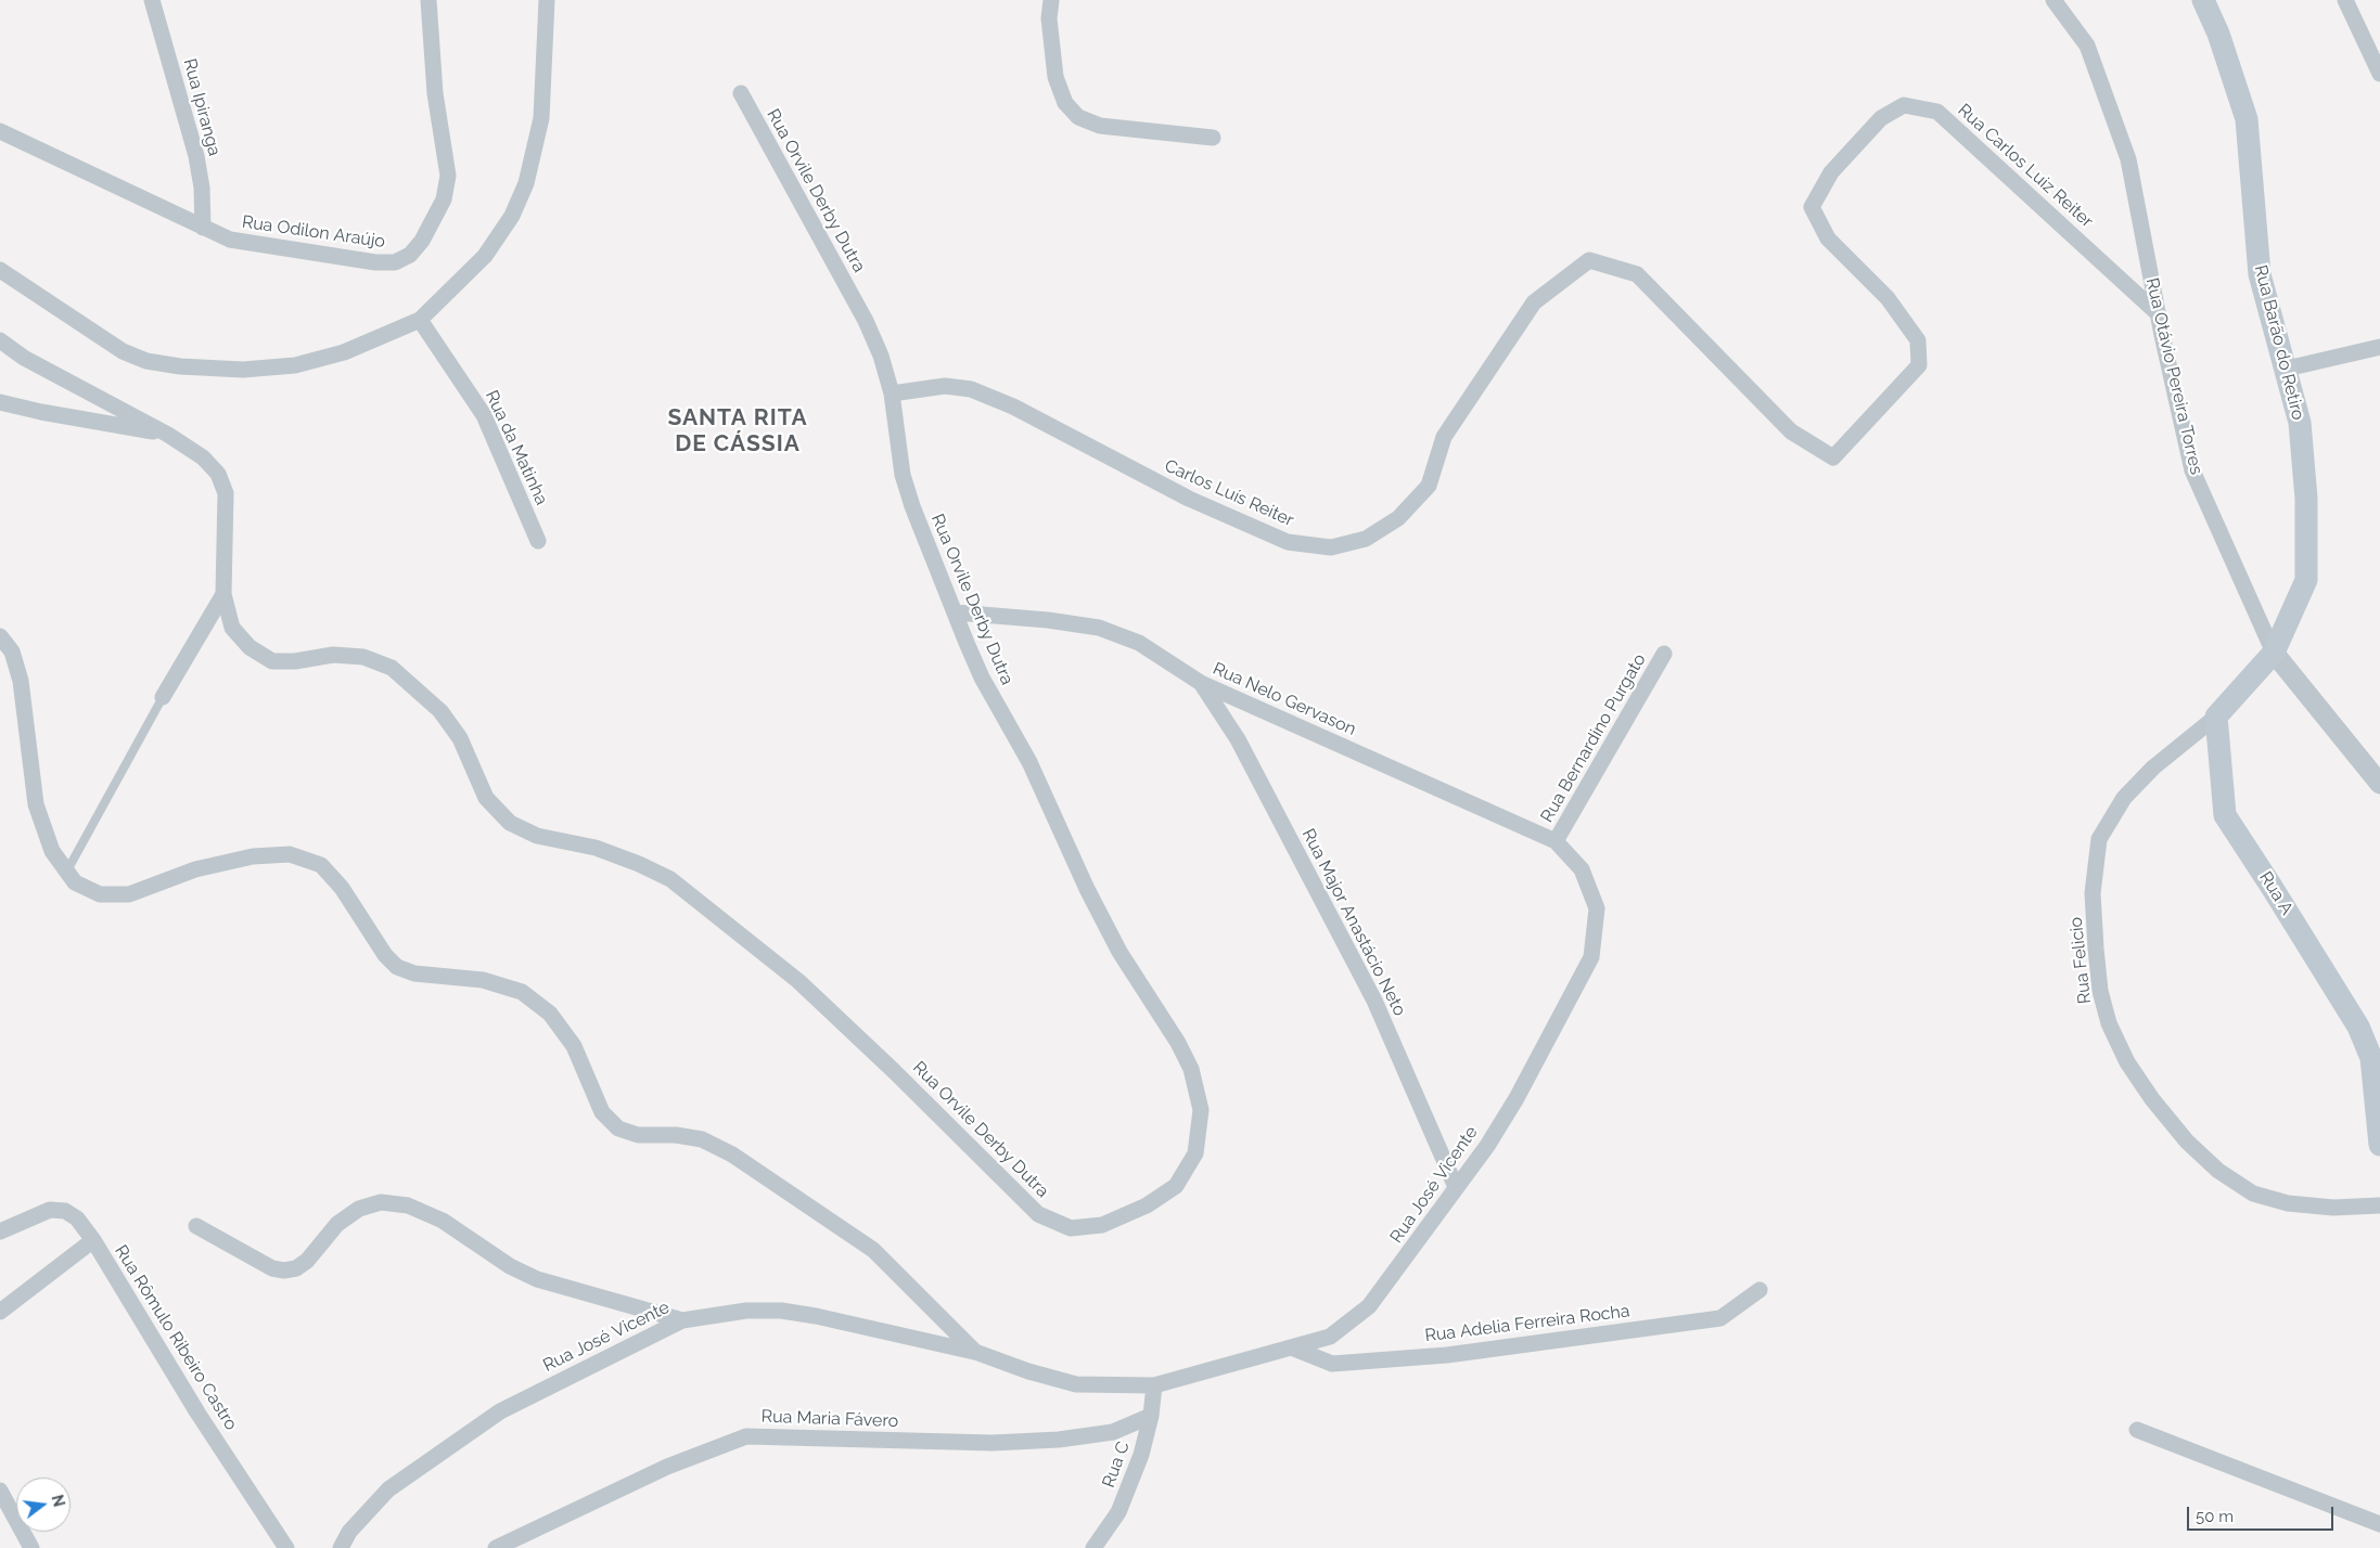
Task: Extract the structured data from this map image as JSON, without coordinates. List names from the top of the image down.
{
  "streets": {
    "main road": ["Rua Barão do Retiro", "Rua A"],
    "street": [
      "Rua Ipiranga",
      "Rua Carlos Luiz Reiter",
      "Rua Orvile Derby Dutra",
      "Rua Odilon Araújo",
      "Rua Otávio Pereira Torres",
      "Rua da Matinha",
      "Carlos Luís Reiter",
      "Rua Nelo Gervason",
      "Rua Bernardino Purgato",
      "Rua Major Anastácio Neto",
      "Rua Felicio",
      "Rua José Vicente",
      "Rua Adelia Ferreira Rocha",
      "Rua Rômulo Ribeiro Castro",
      "Rua Maria Fávero",
      "Rua C"
    ]
  },
  "crossings": [
    ["Rua Ipiranga", "Rua Odilon Araújo"],
    ["Rua Carlos Luiz Reiter", "Rua Otávio Pereira Torres"],
    ["Rua Carlos Luiz Reiter", "Carlos Luís Reiter"],
    ["Rua Orvile Derby Dutra", "Carlos Luís Reiter"],
    ["Rua Orvile Derby Dutra", "Rua Nelo Gervason"],
    ["Rua Barão do Retiro", "Rua Otávio Pereira Torres"],
    ["Rua Nelo Gervason", "Rua Bernardino Purgato"],
    ["Rua Nelo Gervason", "Rua Major Anastácio Neto"],
    ["Rua Nelo Gervason", "Rua José Vicente"],
    ["Rua A", "Rua Felicio"],
    ["Rua Major Anastácio Neto", "Rua José Vicente"],
    ["Rua José Vicente", "Rua Adelia Ferreira Rocha"],
    ["Rua José Vicente", "Rua C"],
    ["Rua Maria Fávero", "Rua C"]
  ],
  "districts": ["SANTA RITA DE CÁSSIA"],
  "scale_bar": "50 m",
  "north": "right"
}
